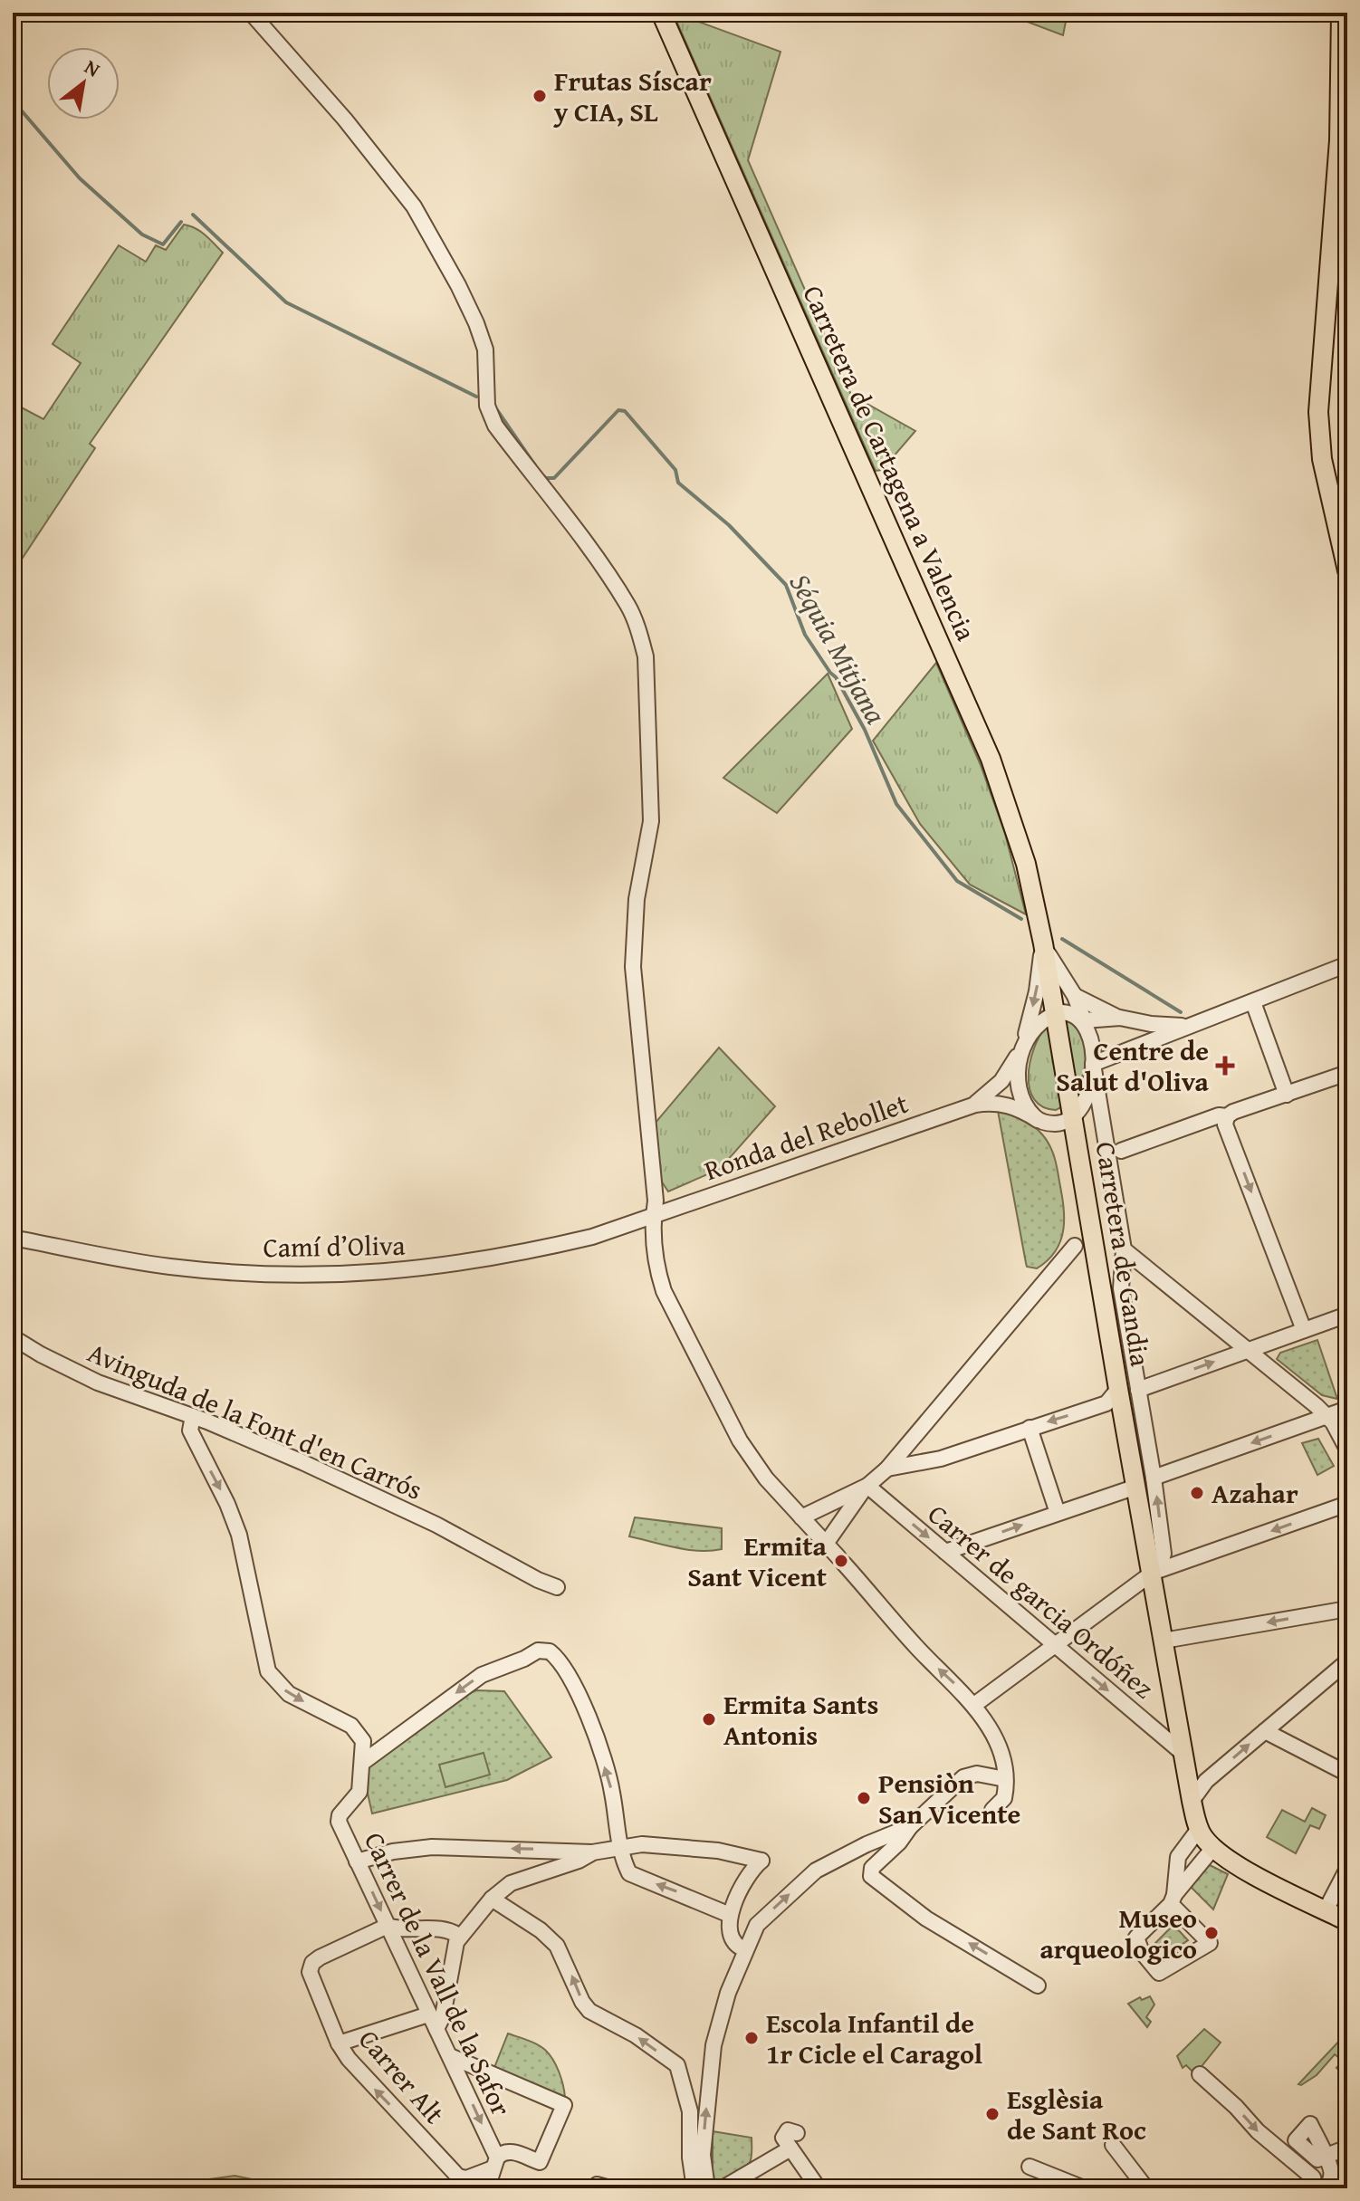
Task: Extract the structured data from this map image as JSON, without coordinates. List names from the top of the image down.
{
  "streets": {
    "main road": ["Carretera de Cartagena a Valencia", "Carretera de Gandia"],
    "street": [
      "Ronda del Rebollet",
      "Camí d’Oliva",
      "Avinguda de la Font d'en Carrós",
      "Carrer de garcia Ordóñez",
      "Carrer de la Vall de la Safor",
      "Carrer Alt"
    ]
  },
  "crossings": [
    ["Carretera de Cartagena a Valencia", "Carretera de Gandia"],
    ["Ronda del Rebollet", "Camí d’Oliva"],
    ["Ronda del Rebollet", "Carretera de Gandia"],
    ["Carretera de Gandia", "Carrer de garcia Ordóñez"],
    ["Avinguda de la Font d'en Carrós", "Carrer de la Vall de la Safor"],
    ["Carrer de la Vall de la Safor", "Carrer Alt"]
  ],
  "one_way": ["Carrer de la Vall de la Safor", "Carrer Alt"],
  "water": ["Séquia Mitjana"],
  "places": {
    "other": [
      "Frutas Síscar y CIA, SL",
      "Azahar",
      "Ermita Sant Vicent",
      "Ermita Sants Antonis",
      "Pensiòn San Vicente",
      "Museo arqueologico",
      "Escola Infantil de 1r Cicle el Caragol",
      "Esglèsia de Sant Roc"
    ],
    "health": ["Centre de Salut d'Oliva"]
  },
  "north": "top right"
}
